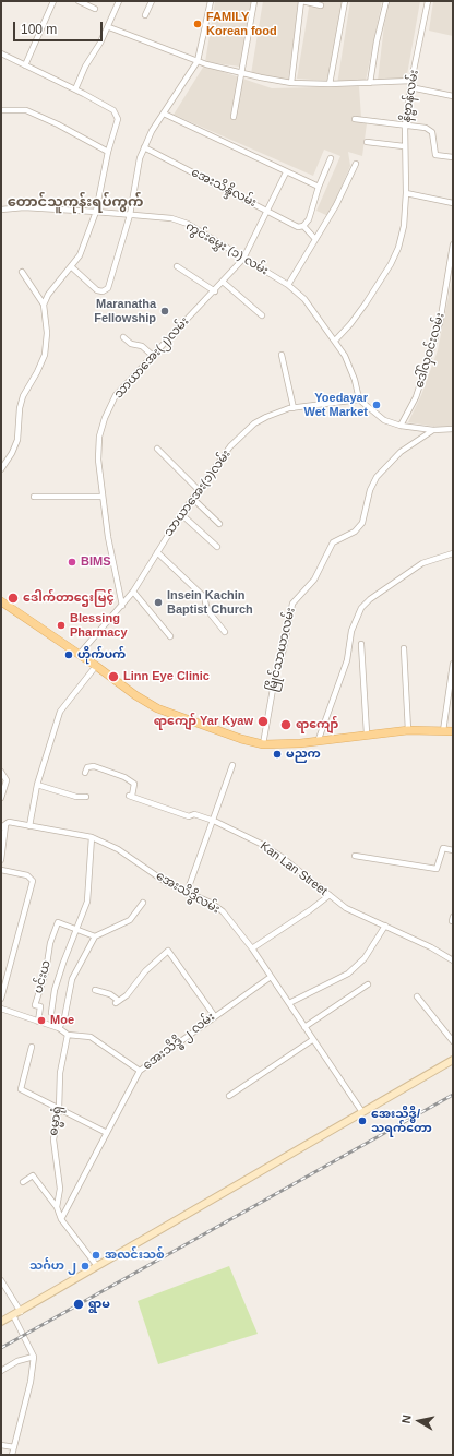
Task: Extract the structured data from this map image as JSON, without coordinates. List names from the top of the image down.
{
  "streets": {
    "street": [
      "နိဗ္ဗာန်လမ်း",
      "အေးသိန္ဒိလမ်း",
      "ကွင်းမွှေး (၁) လမ်း",
      "ဒေါ်လှဝင်းလမ်း",
      "သာယာအေး(၂)လမ်း",
      "သာယာအေး(၁)လမ်း",
      "မြိုင်သာယာလမ်း",
      "Kan Lan Street",
      "အေးသိဒ္ဓိလမ်း",
      "ပင်းယ",
      "အေးသိဒ္ဓိ ၂ လမ်း",
      "ဓမ္မာရုံ"
    ]
  },
  "crossings": [
    ["နိဗ္ဗာန်လမ်း", "ကွင်းမွှေး (၁) လမ်း"],
    ["အေးသိန္ဒိလမ်း", "သာယာအေး(၂)လမ်း"],
    ["ကွင်းမွှေး (၁) လမ်း", "သာယာအေး(၂)လမ်း"],
    ["ကွင်းမွှေး (၁) လမ်း", "သာယာအေး(၁)လမ်း"],
    ["သာယာအေး(၂)လမ်း", "သာယာအေး(၁)လမ်း"],
    ["အေးသိဒ္ဓိလမ်း", "အေးသိဒ္ဓိ ၂ လမ်း"]
  ],
  "districts": ["တောင်သူကုန်းရပ်ကွက်"],
  "places": [
    "FAMILY Korean food",
    "Maranatha Fellowship",
    "Yoedayar Wet Market",
    "BIMS",
    "ဒေါက်တာဌေးမြင့်",
    "Insein Kachin Baptist Church",
    "Blessing Pharmacy",
    "ဟိုက်ပက်",
    "Linn Eye Clinic",
    "ရာကျော် Yar Kyaw",
    "ရာကျော်",
    "မညက",
    "Moe",
    "အေးသိဒ္ဓိ/ သရက်တော",
    "အလင်းသစ်",
    "သင်္ဂဟ ၂",
    "ရွာမ"
  ],
  "scale_bar": "100 m",
  "north": "left"
}
